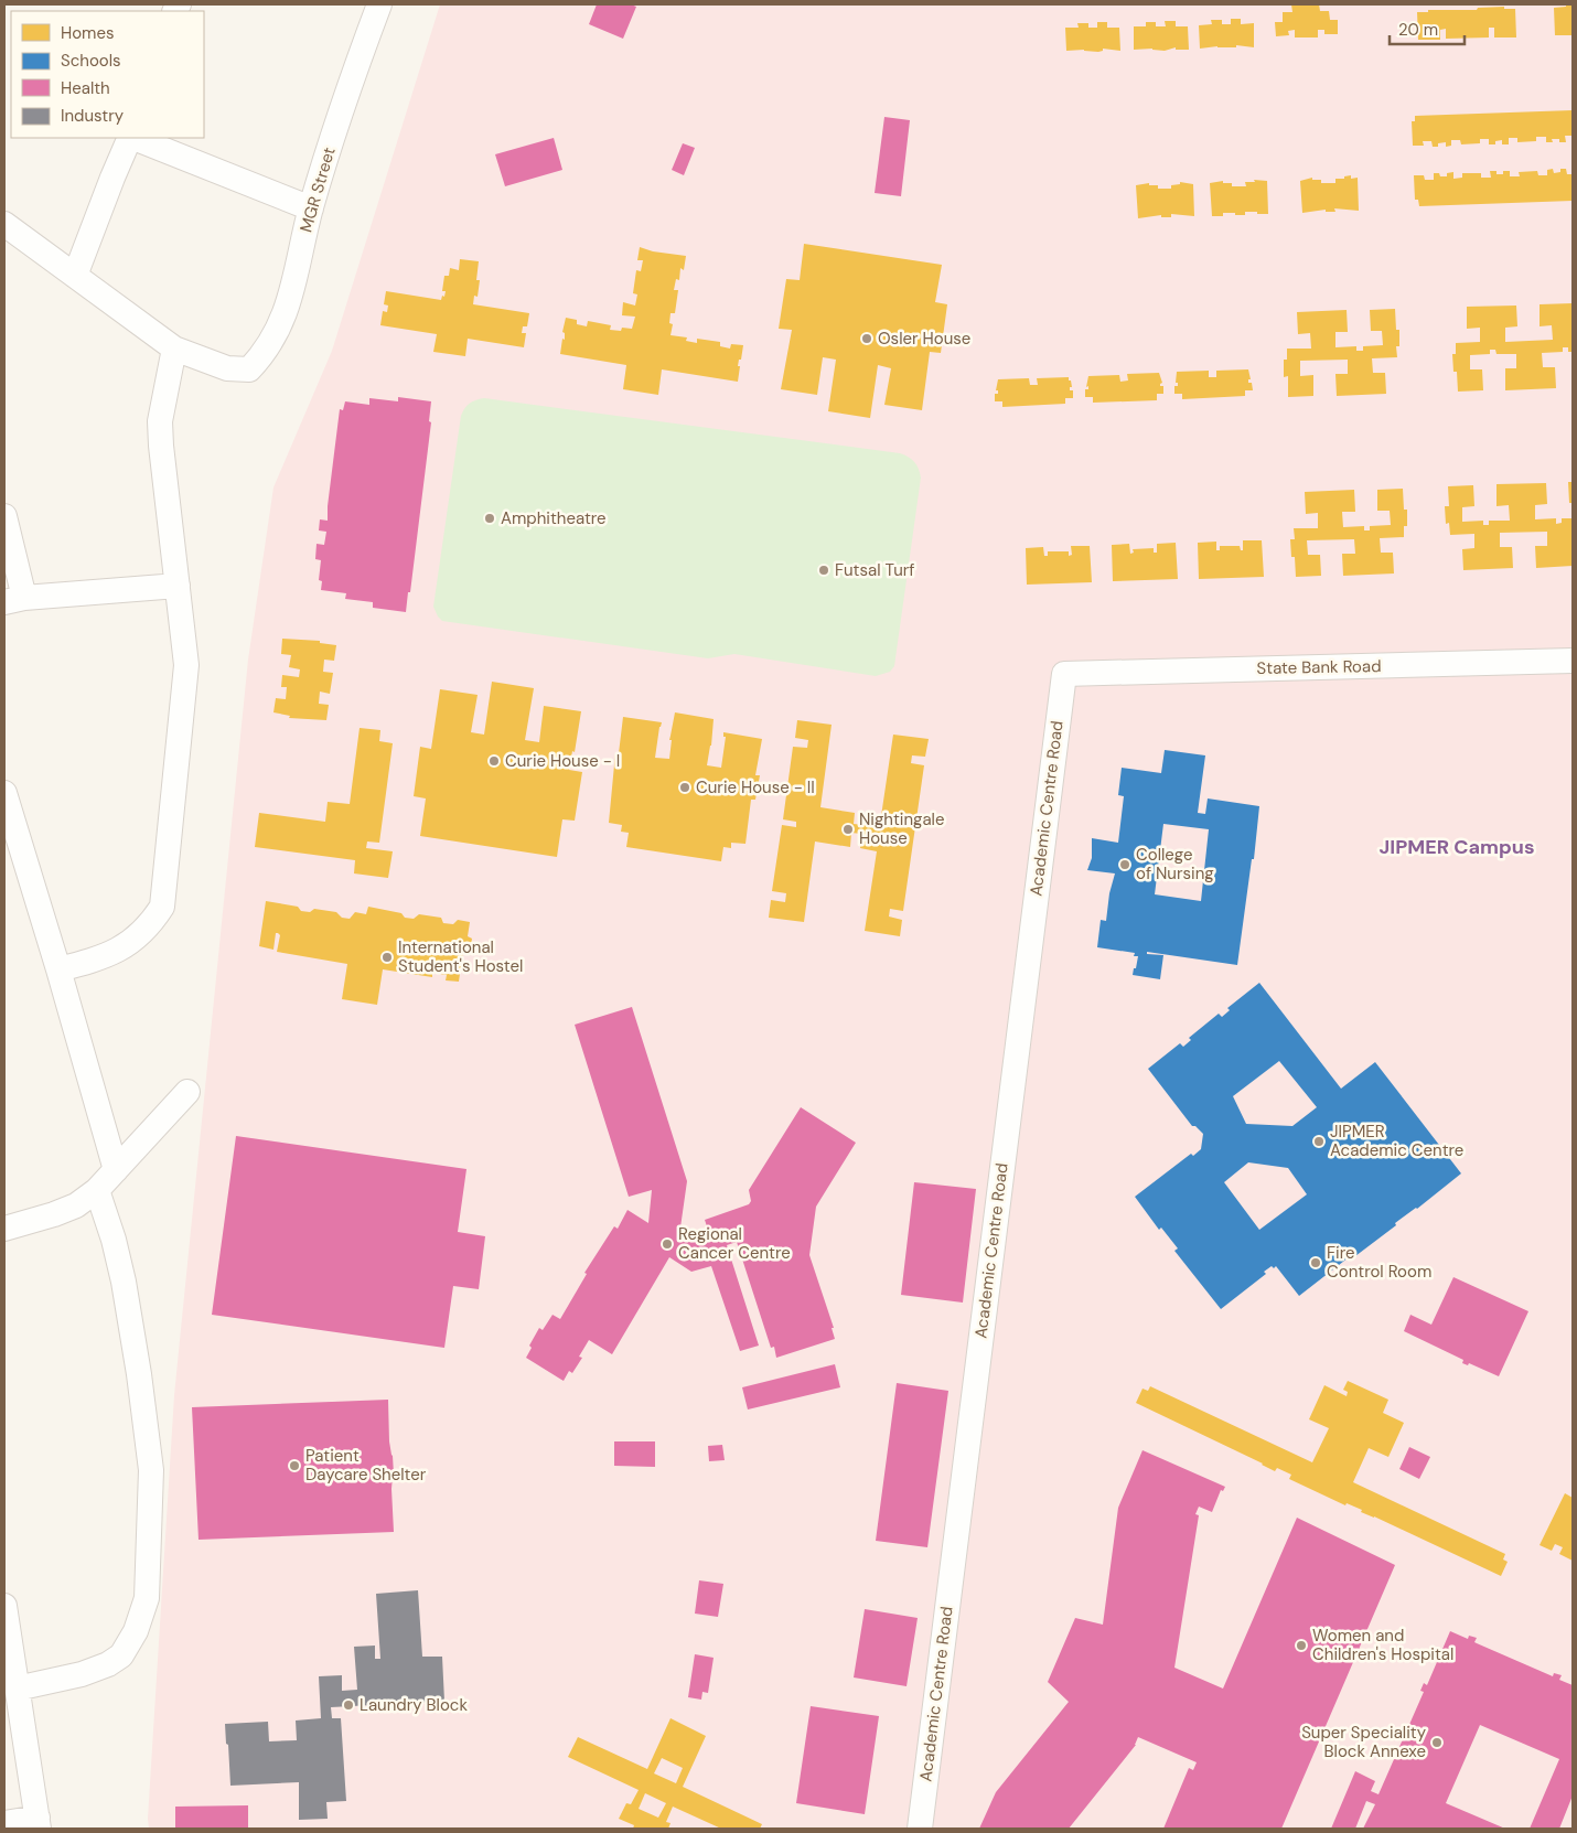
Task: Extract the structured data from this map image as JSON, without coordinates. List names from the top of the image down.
{
  "streets": {
    "street": ["MGR Street", "State Bank Road", "Academic Centre Road"]
  },
  "crossings": [
    ["State Bank Road", "Academic Centre Road"]
  ],
  "districts": ["JIPMER Campus"],
  "places": [
    "Osler House",
    "Amphitheatre",
    "Futsal Turf",
    "Curie House - I",
    "Curie House - II",
    "Nightingale House",
    "College of Nursing",
    "International Student's Hostel",
    "JIPMER Academic Centre",
    "Regional Cancer Centre",
    "Fire Control Room",
    "Patient Daycare Shelter",
    "Women and Children's Hospital",
    "Laundry Block",
    "Super Speciality Block Annexe"
  ],
  "legend": [
    "Homes",
    "Schools",
    "Health",
    "Industry"
  ],
  "scale_bar": "20 m"
}
